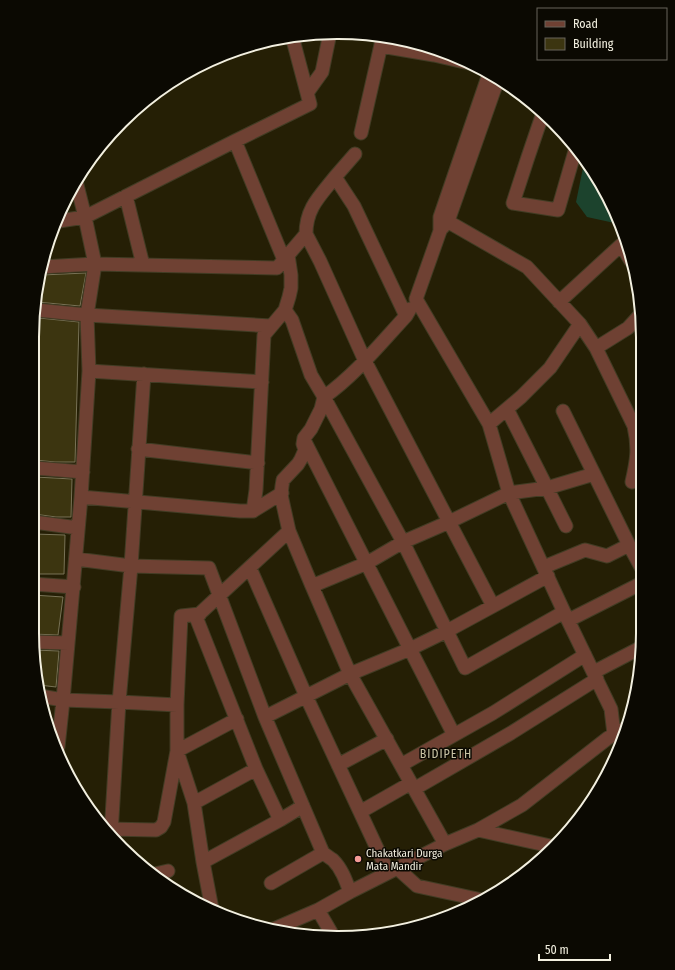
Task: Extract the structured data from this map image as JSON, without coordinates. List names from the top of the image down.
{
  "districts": ["BIDIPETH"],
  "places": ["Chakatkari Durga Mata Mandir"],
  "legend": ["Road", "Building"],
  "scale_bar": "50 m"
}
